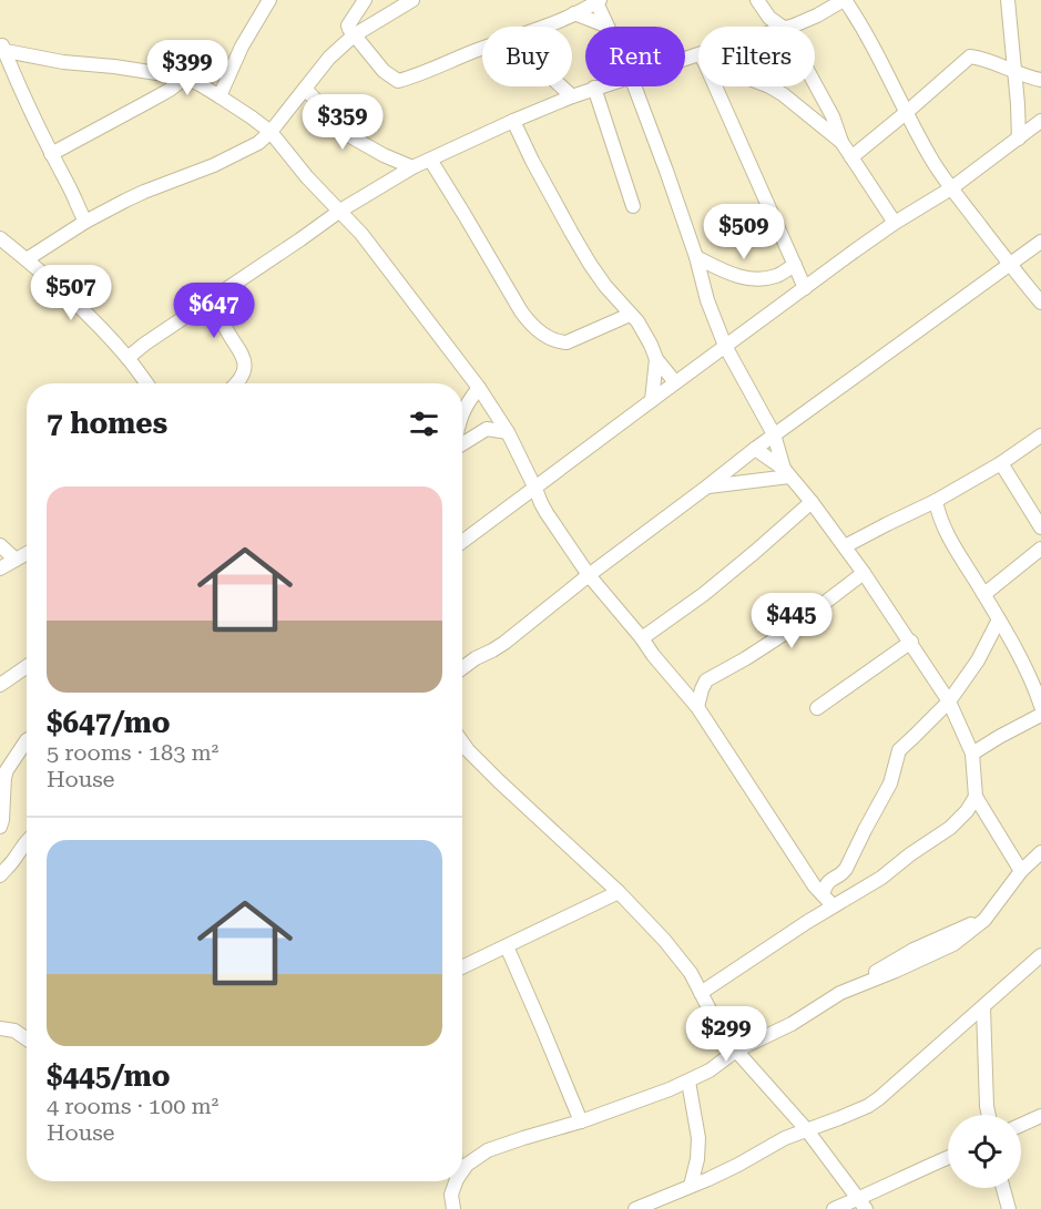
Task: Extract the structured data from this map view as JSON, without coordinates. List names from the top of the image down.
{
  "page": {
    "chip": ["Buy", "Rent", "Filters"],
    "price": [
      "$399",
      "$359",
      "$509",
      "$507",
      "$647",
      "$445",
      "$299"
    ],
    "heading": "7 homes",
    "list": [
      {
        "name": "$647/mo",
        "note": "5 rooms · 183 m² · House"
      },
      {
        "name": "$445/mo",
        "note": "4 rooms · 100 m² · House"
      }
    ]
  }
}
